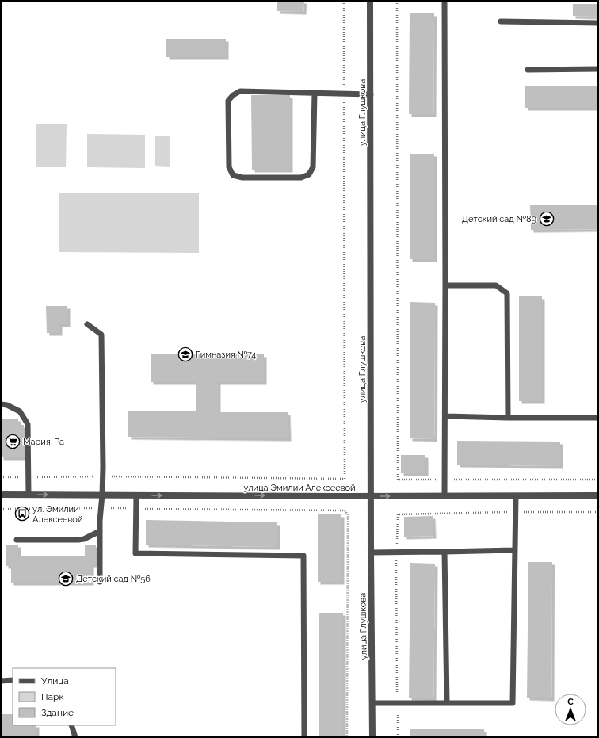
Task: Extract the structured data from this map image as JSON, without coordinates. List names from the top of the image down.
{
  "streets": {
    "street": ["улица Глушкова", "улица Эмилии Алексеевой"]
  },
  "crossings": [
    ["улица Глушкова", "улица Эмилии Алексеевой"]
  ],
  "one_way": ["улица Эмилии Алексеевой"],
  "places": {
    "school or university": ["Детский сад №89", "Гимназия №74", "Детский сад №56"],
    "supermarket": ["Мария-Ра"],
    "bus stop": ["ул. Эмилии Алексеевой"]
  },
  "legend": ["Улица", "Парк", "Здание"],
  "north": "top"
}
